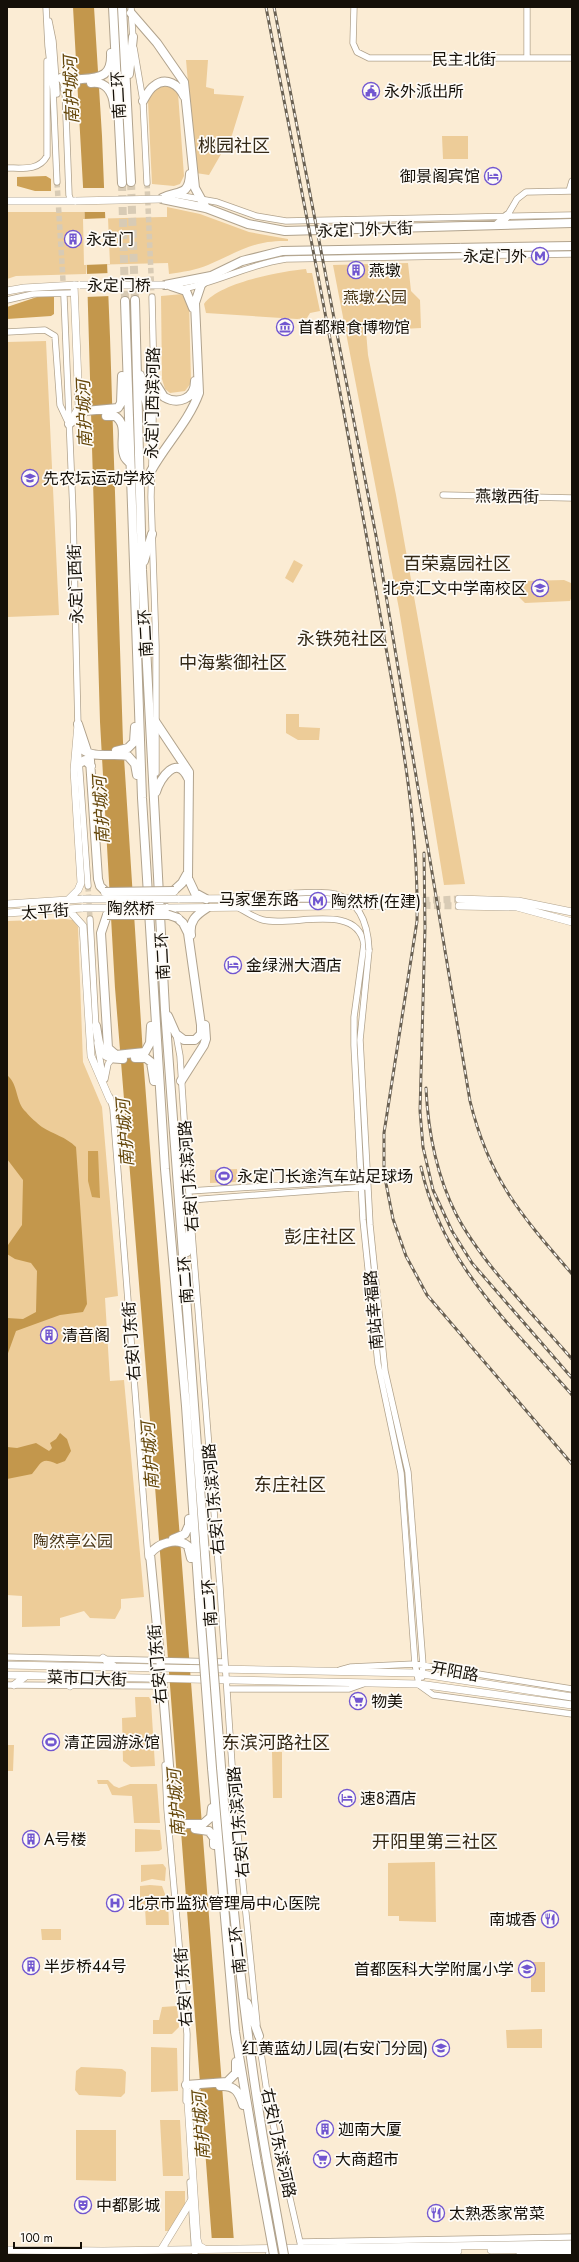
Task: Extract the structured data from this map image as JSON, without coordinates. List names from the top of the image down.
{
  "streets": {
    "highway": ["南二环", "永定门外大街"],
    "main road": [
      "永定门桥",
      "马家堡东路",
      "陶然桥",
      "太平街",
      "开阳路",
      "菜市口大街"
    ],
    "street": [
      "民主北街",
      "永定门西滨河路",
      "燕墩西街",
      "永定门西街",
      "右安门东滨河路",
      "南站幸福路",
      "右安门东街"
    ]
  },
  "crossings": [
    ["南二环", "永定门西滨河路"],
    ["永定门外大街", "永定门桥"],
    ["永定门桥", "永定门西街"],
    ["马家堡东路", "陶然桥"],
    ["马家堡东路", "南站幸福路"],
    ["陶然桥", "太平街"],
    ["右安门东滨河路", "开阳路"],
    ["南站幸福路", "开阳路"],
    ["右安门东街", "菜市口大街"],
    ["开阳路", "菜市口大街"]
  ],
  "districts": [
    "桃园社区",
    "百荣嘉园社区",
    "永铁苑社区",
    "中海紫御社区",
    "彭庄社区",
    "东庄社区",
    "东滨河路社区",
    "开阳里第三社区"
  ],
  "water": ["南护城河"],
  "parks": ["燕墩公园", "陶然亭公园"],
  "places": {
    "public building": ["永外派出所"],
    "hotel": ["御景阁宾馆", "金绿洲大酒店", "速8酒店"],
    "building": [
      "永定门",
      "燕墩",
      "清音阁",
      "A号楼",
      "半步桥44号",
      "迦南大厦"
    ],
    "metro station": ["永定门外", "陶然桥(在建)"],
    "museum": ["首都粮食博物馆"],
    "school or university": [
      "先农坛运动学校",
      "北京汇文中学南校区",
      "首都医科大学附属小学",
      "红黄蓝幼儿园(右安门分园)"
    ],
    "sports": ["永定门长途汽车站足球场", "清芷园游泳馆"],
    "supermarket": ["物美", "大商超市"],
    "hospital": ["北京市监狱管理局中心医院"],
    "restaurant": ["南城香", "太熟悉家常菜"],
    "theatre": ["中都影城"]
  },
  "scale_bar": "100 m"
}
